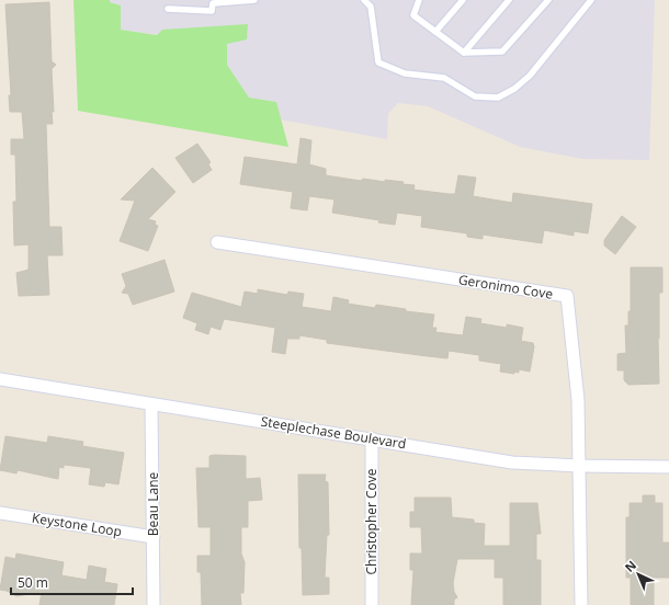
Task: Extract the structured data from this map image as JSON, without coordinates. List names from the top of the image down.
{
  "streets": {
    "street": [
      "Geronimo Cove",
      "Steeplechase Boulevard",
      "Beau Lane",
      "Christopher Cove",
      "Keystone Loop"
    ]
  },
  "crossings": [
    ["Geronimo Cove", "Steeplechase Boulevard"],
    ["Steeplechase Boulevard", "Beau Lane"],
    ["Steeplechase Boulevard", "Christopher Cove"],
    ["Beau Lane", "Keystone Loop"]
  ],
  "scale_bar": "50 m",
  "north": "top left"
}
